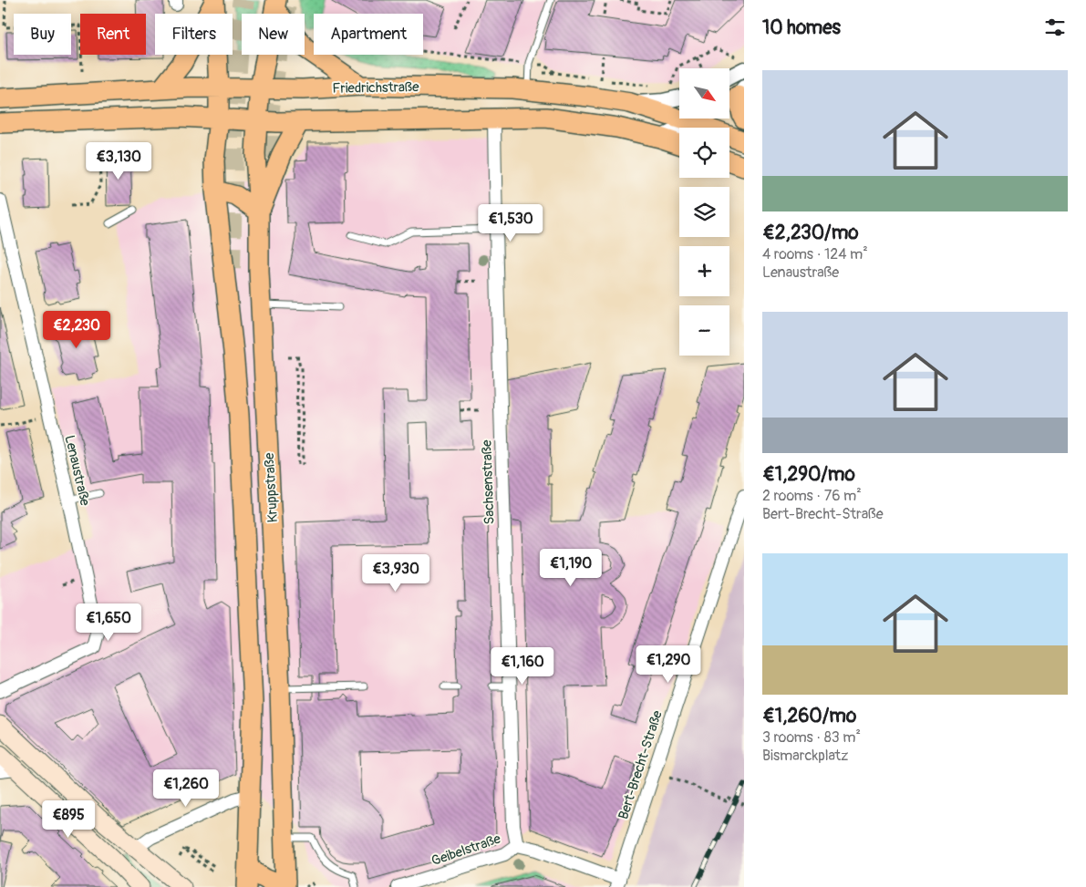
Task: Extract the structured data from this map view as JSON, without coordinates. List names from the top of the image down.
{
  "streets": {
    "main road": ["Friedrichstraße", "Kruppstraße"],
    "street": [
      "Lenaustraße",
      "Sachsenstraße",
      "Bert-Brecht-Straße",
      "Geibelstraße"
    ]
  },
  "crossings": [
    ["Friedrichstraße", "Kruppstraße"],
    ["Sachsenstraße", "Geibelstraße"],
    ["Bert-Brecht-Straße", "Geibelstraße"]
  ],
  "north": "bottom right",
  "page": {
    "heading": "10 homes",
    "chip": [
      "Buy",
      "Rent",
      "Filters",
      "New",
      "Apartment"
    ],
    "list": [
      {
        "name": "€2,230/mo",
        "note": "4 rooms · 124 m² · Lenaustraße"
      },
      {
        "name": "€1,290/mo",
        "note": "2 rooms · 76 m² · Bert-Brecht-Straße"
      },
      {
        "name": "€1,260/mo",
        "note": "3 rooms · 83 m² · Bismarckplatz"
      }
    ],
    "map_buttons": ["+", "−"],
    "price": [
      "€3,130",
      "€1,530",
      "€2,230",
      "€1,190",
      "€3,930",
      "€1,650",
      "€1,290",
      "€1,160",
      "€1,260",
      "€895"
    ]
  }
}
